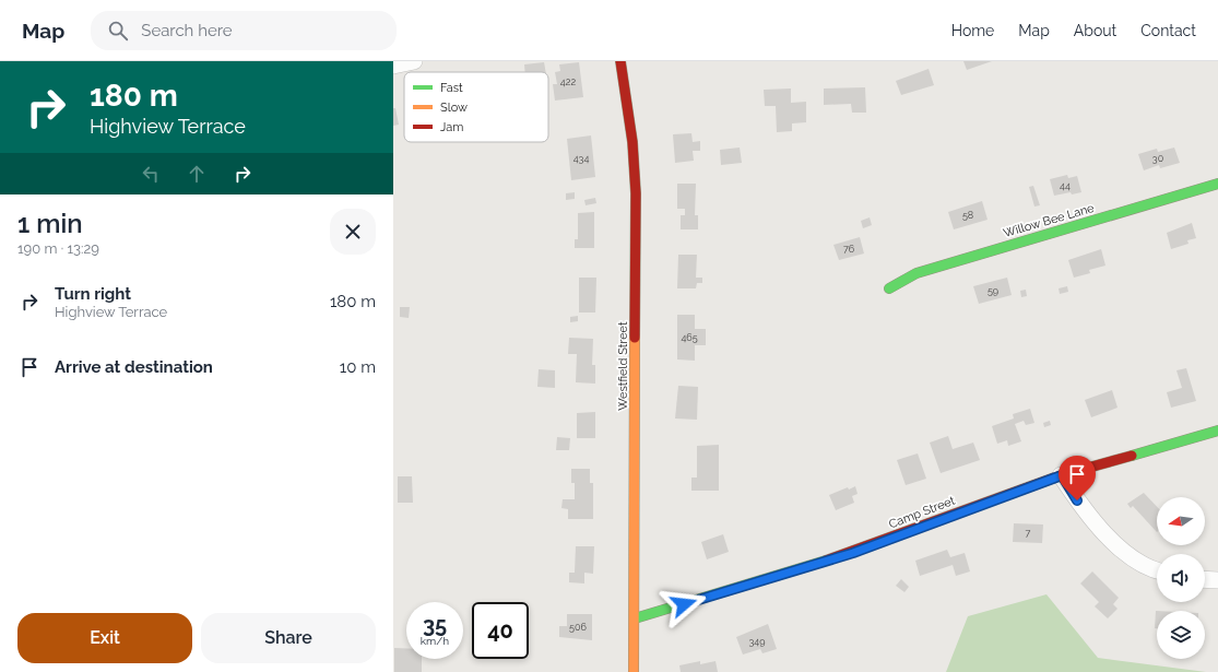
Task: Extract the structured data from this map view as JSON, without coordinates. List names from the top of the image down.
{
  "streets": {
    "street": ["Willow Bee Lane", "Westfield Street", "Camp Street"]
  },
  "crossings": [
    ["Westfield Street", "Camp Street"]
  ],
  "house_numbers": [
    "422",
    "434",
    "30",
    "44",
    "58",
    "76",
    "59",
    "465",
    "7",
    "506",
    "349"
  ],
  "legend": ["Fast", "Slow", "Jam"],
  "north": "left",
  "page": {
    "header": "Map",
    "search": "Search here",
    "nav": [
      "Home",
      "Map",
      "About",
      "Contact"
    ],
    "turn": ["180 m", "Highview Terrace"],
    "heading": ["1 min", "190 m · 13:29"],
    "list": [
      {
        "name": "Turn right",
        "note": "Highview Terrace",
        "value": "180 m"
      },
      {
        "name": "Arrive at destination",
        "value": "10 m"
      }
    ],
    "speed": "35 km/h",
    "limit": "40",
    "buttons": ["Exit", "Share"]
  }
}
